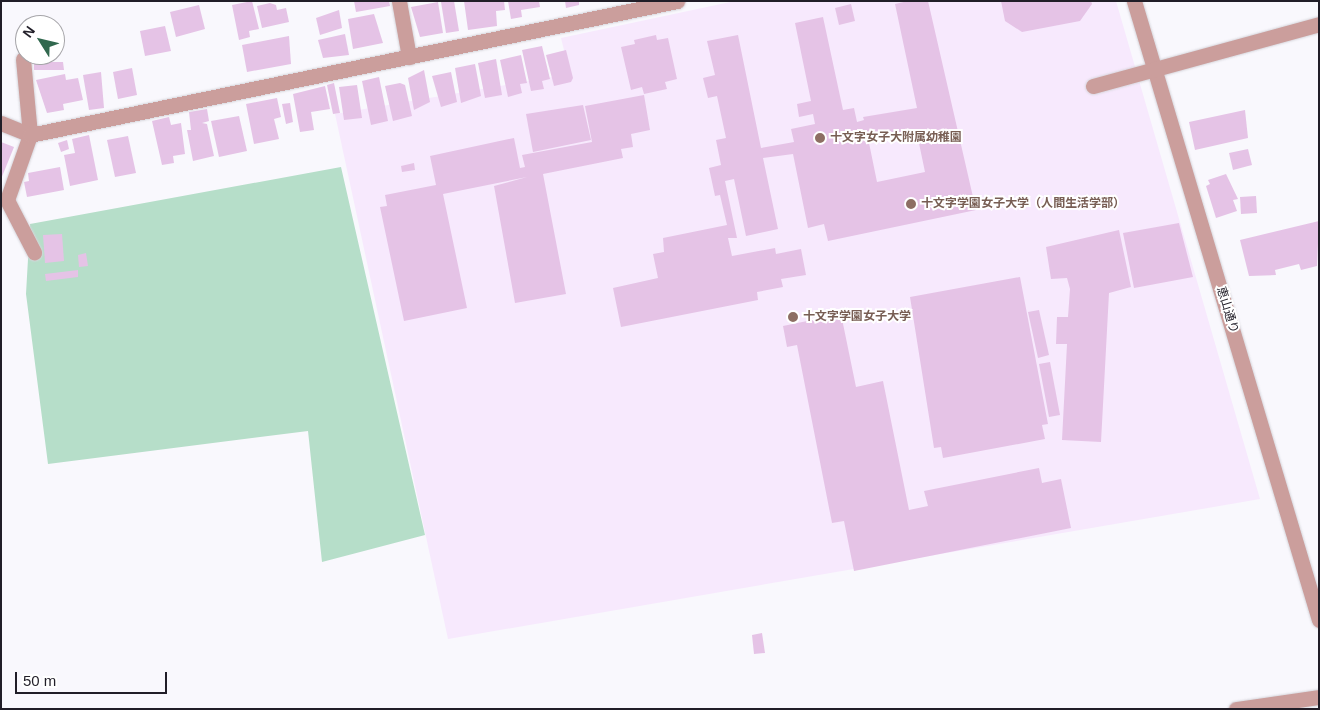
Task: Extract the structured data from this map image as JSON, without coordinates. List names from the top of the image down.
{
  "streets": {
    "street": ["恵山通り"]
  },
  "places": ["十文字女子大附属幼稚園", "十文字学園女子大学（人間生活学部）", "十文字学園女子大学"],
  "scale_bar": "50 m",
  "north": "top left"
}
